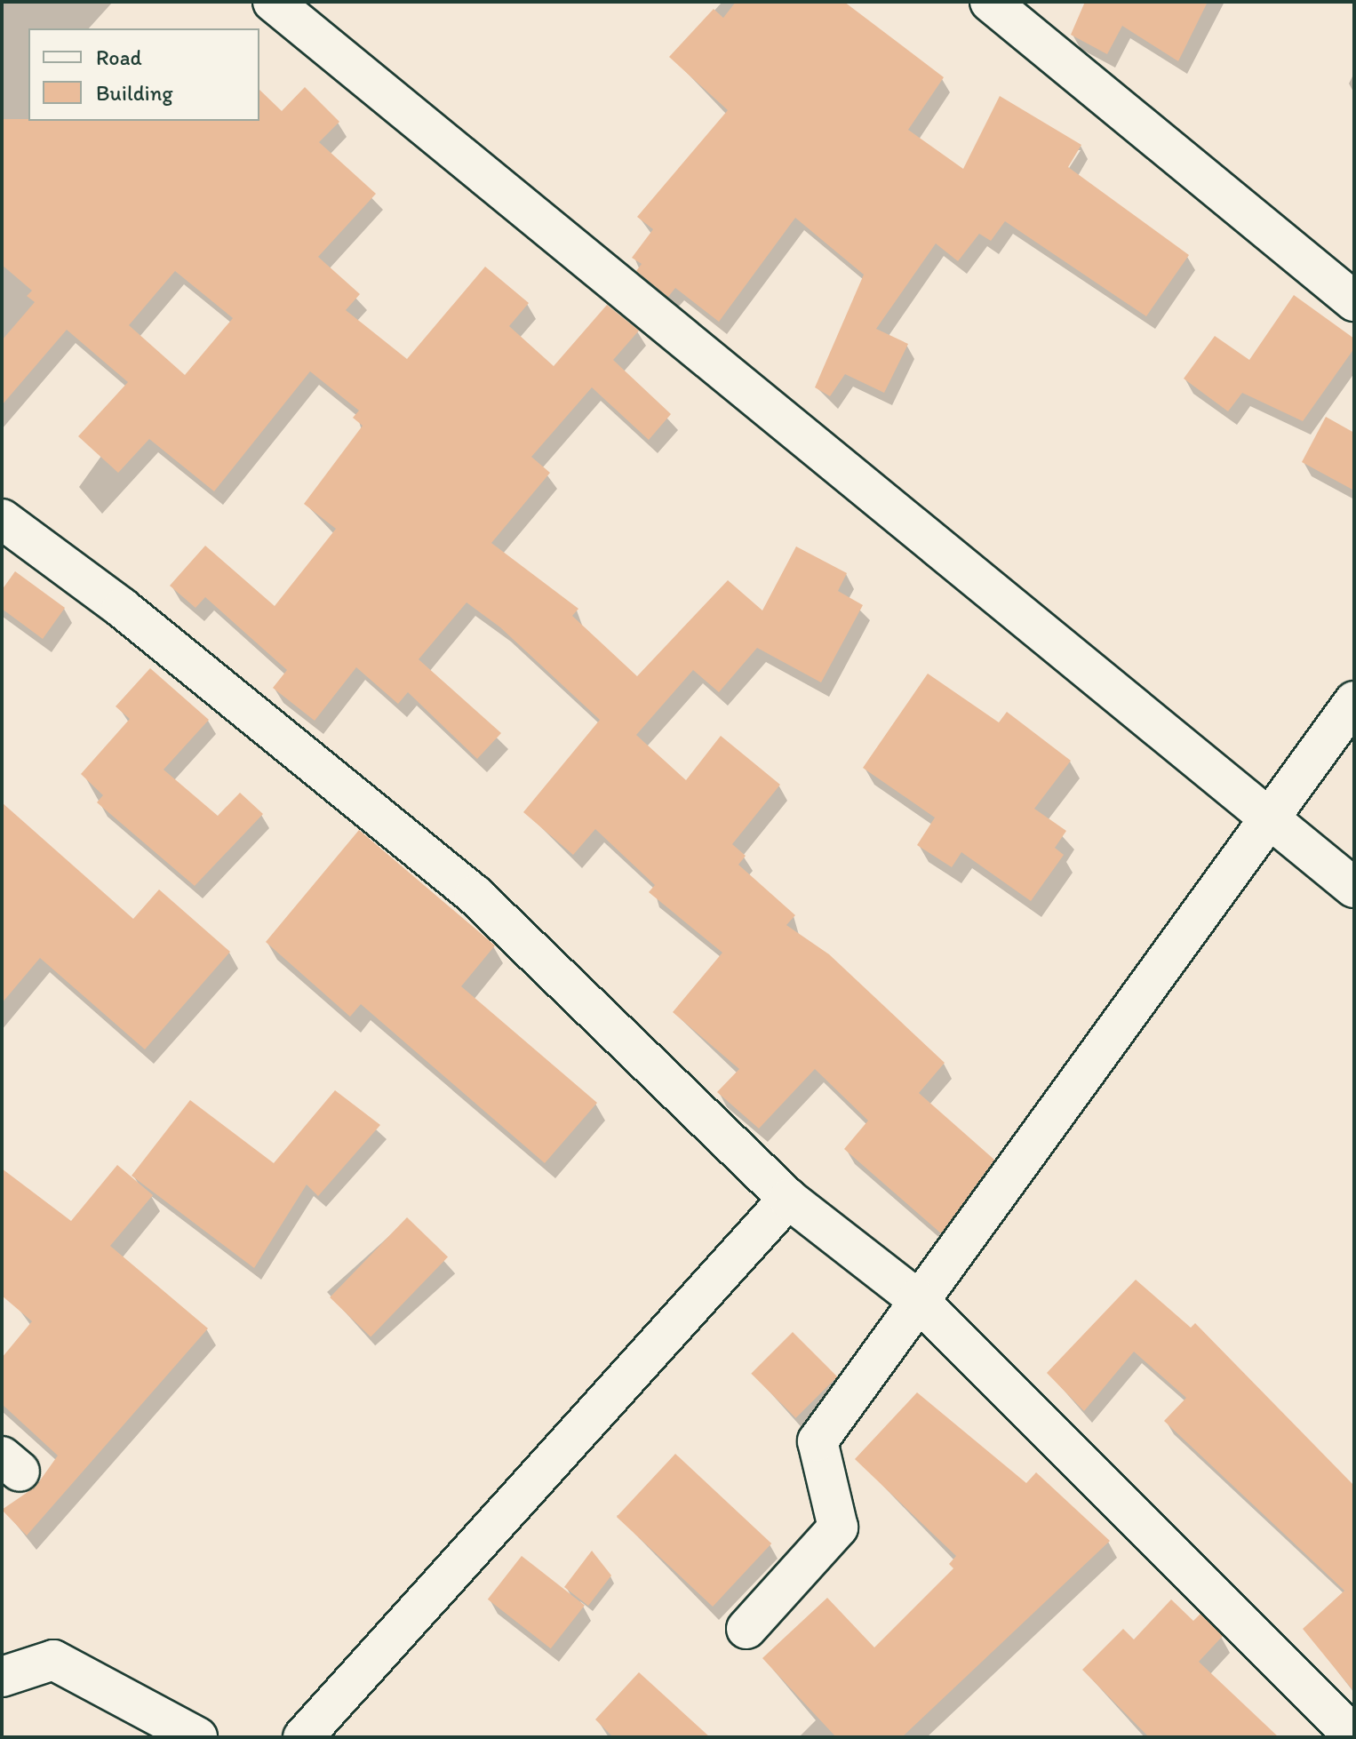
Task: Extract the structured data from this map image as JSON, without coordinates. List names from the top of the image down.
{
  "legend": ["Road", "Building"]
}
